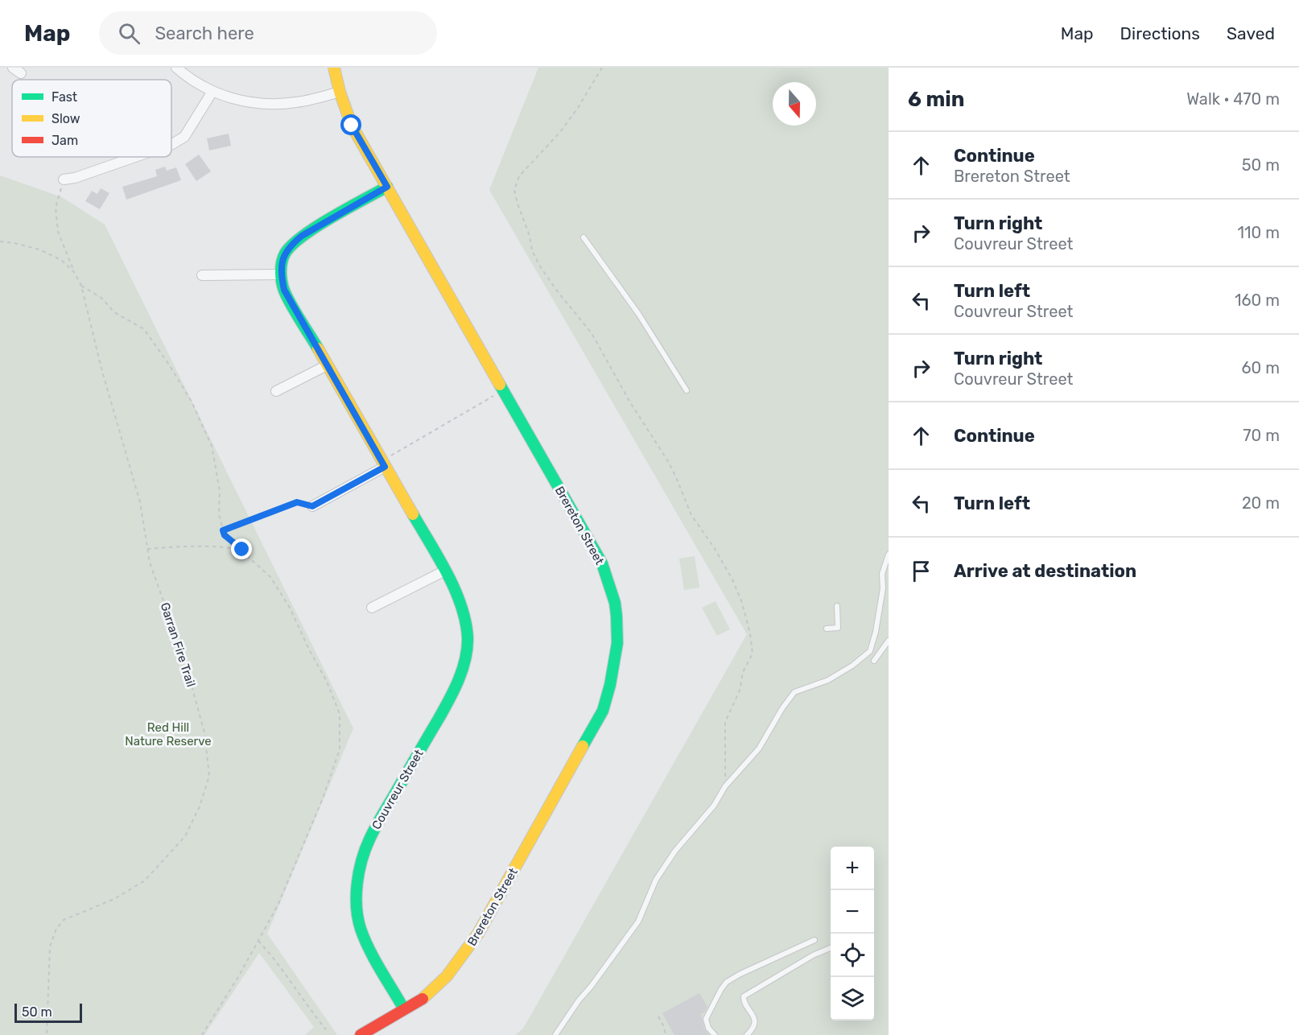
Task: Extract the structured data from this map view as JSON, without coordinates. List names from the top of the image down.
{
  "streets": {
    "street": ["Brereton Street", "Couvreur Street"],
    "path": ["Garran Fire Trail"]
  },
  "crossings": [
    ["Brereton Street", "Couvreur Street"]
  ],
  "parks": ["Red Hill Nature Reserve"],
  "legend": ["Fast", "Slow", "Jam"],
  "scale_bar": "50 m",
  "north": "bottom",
  "page": {
    "header": "Map",
    "search": "Search here",
    "nav": ["Map", "Directions", "Saved"],
    "heading": ["6 min", "Walk · 470 m"],
    "list": [
      ["Continue", "Brereton Street", "50 m"],
      ["Turn right", "Couvreur Street", "110 m"],
      ["Turn left", "Couvreur Street", "160 m"],
      ["Turn right", "Couvreur Street", "60 m"],
      ["Continue", "70 m"],
      ["Turn left", "20 m"],
      "Arrive at destination"
    ],
    "map_buttons": ["+", "−"],
    "scale": "50 m"
  }
}
